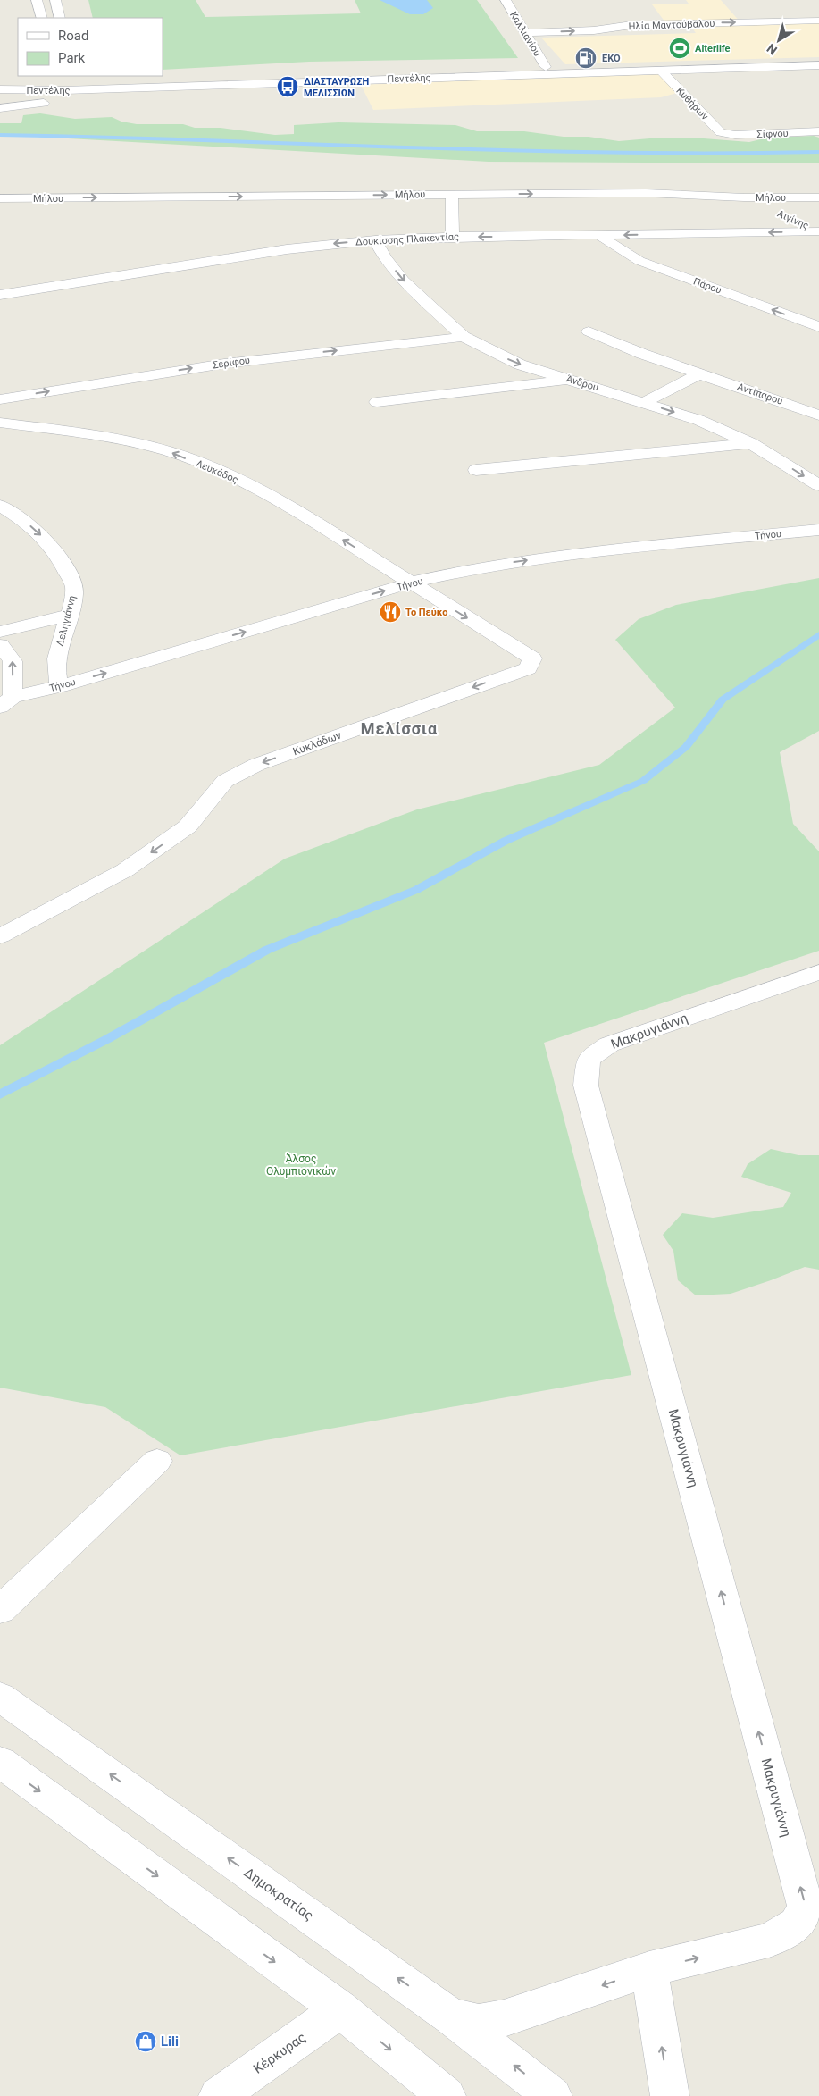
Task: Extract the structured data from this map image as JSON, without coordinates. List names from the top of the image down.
{
  "streets": {
    "street": [
      "Ηλία Μαντούβαλου",
      "Καλλιανίου",
      "Πεντέλης",
      "Κυθήρων",
      "Σίφνου",
      "Μήλου",
      "Αιγίνης",
      "Δουκίσσης Πλακεντίας",
      "Πάρου",
      "Σερίφου",
      "Άνδρου",
      "Αντίπαρου",
      "Λευκάδος",
      "Τήνου",
      "Δεληγιάννη",
      "Κυκλάδων",
      "Μακρυγιάννη",
      "Δημοκρατίας",
      "Κέρκυρας"
    ]
  },
  "crossings": [
    ["Ηλία Μαντούβαλου", "Καλλιανίου"],
    ["Καλλιανίου", "Πεντέλης"],
    ["Πεντέλης", "Κυθήρων"],
    ["Κυθήρων", "Σίφνου"],
    ["Μήλου", "Αιγίνης"],
    ["Αιγίνης", "Δουκίσσης Πλακεντίας"],
    ["Δουκίσσης Πλακεντίας", "Πάρου"],
    ["Δουκίσσης Πλακεντίας", "Άνδρου"],
    ["Σερίφου", "Άνδρου"],
    ["Λευκάδος", "Τήνου"],
    ["Λευκάδος", "Κυκλάδων"],
    ["Τήνου", "Δεληγιάννη"],
    ["Τήνου", "Κυκλάδων"],
    ["Μακρυγιάννη", "Δημοκρατίας"]
  ],
  "one_way": [
    "Ηλία Μαντούβαλου",
    "Πάρου",
    "Σερίφου",
    "Άνδρου",
    "Λευκάδος",
    "Δεληγιάννη"
  ],
  "districts": ["Μελίσσια"],
  "parks": ["Άλσος Ολυμπιονικών"],
  "places": {
    "sports": ["Alterlife"],
    "fuel station": ["EKO"],
    "bus stop": ["ΔΙΑΣΤΑΥΡΩΣΗ ΜΕΛΙΣΣΙΩΝ"],
    "restaurant": ["Το Πεύκο"],
    "shop": ["Lili"]
  },
  "legend": ["Road", "Park"],
  "north": "bottom left"
}
